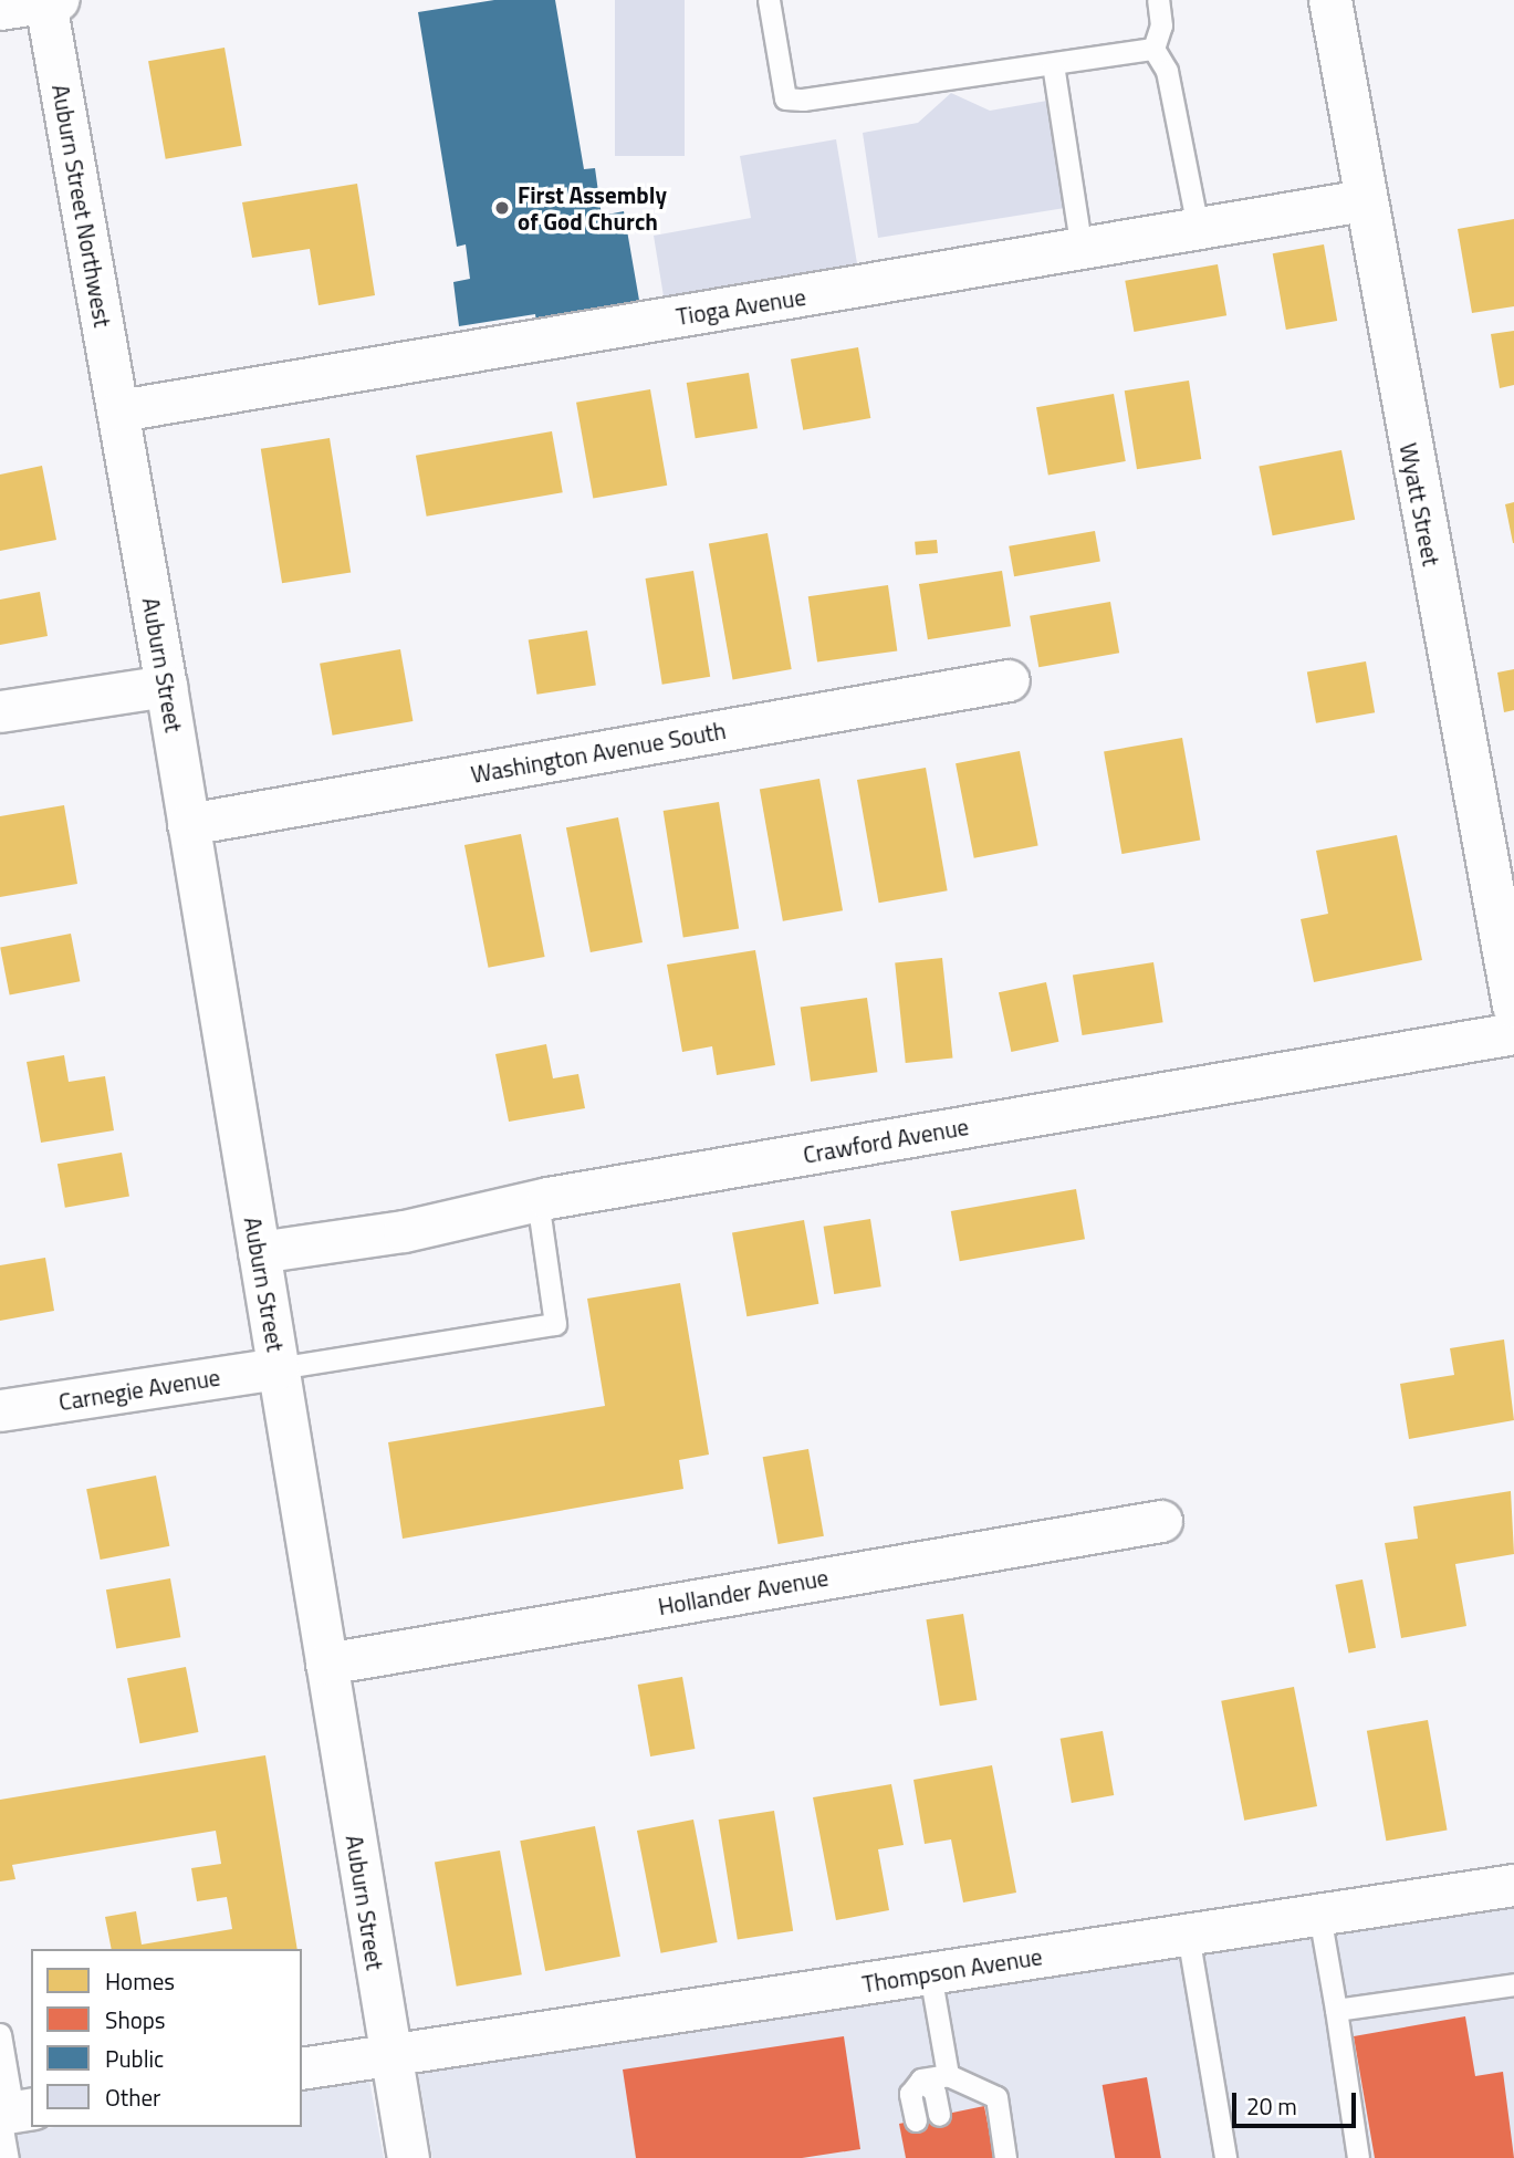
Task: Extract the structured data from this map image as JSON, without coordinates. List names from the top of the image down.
{
  "streets": {
    "street": [
      "Auburn Street Northwest",
      "Tioga Avenue",
      "Wyatt Street",
      "Auburn Street",
      "Washington Avenue South",
      "Crawford Avenue",
      "Carnegie Avenue",
      "Hollander Avenue",
      "Thompson Avenue"
    ]
  },
  "crossings": [
    ["Auburn Street Northwest", "Tioga Avenue"],
    ["Auburn Street Northwest", "Auburn Street"],
    ["Tioga Avenue", "Wyatt Street"],
    ["Tioga Avenue", "Auburn Street"],
    ["Auburn Street", "Washington Avenue South"],
    ["Auburn Street", "Crawford Avenue"],
    ["Auburn Street", "Carnegie Avenue"],
    ["Auburn Street", "Hollander Avenue"],
    ["Auburn Street", "Thompson Avenue"]
  ],
  "places": ["First Assembly of God Church"],
  "legend": [
    "Homes",
    "Shops",
    "Public",
    "Other"
  ],
  "scale_bar": "20 m"
}
